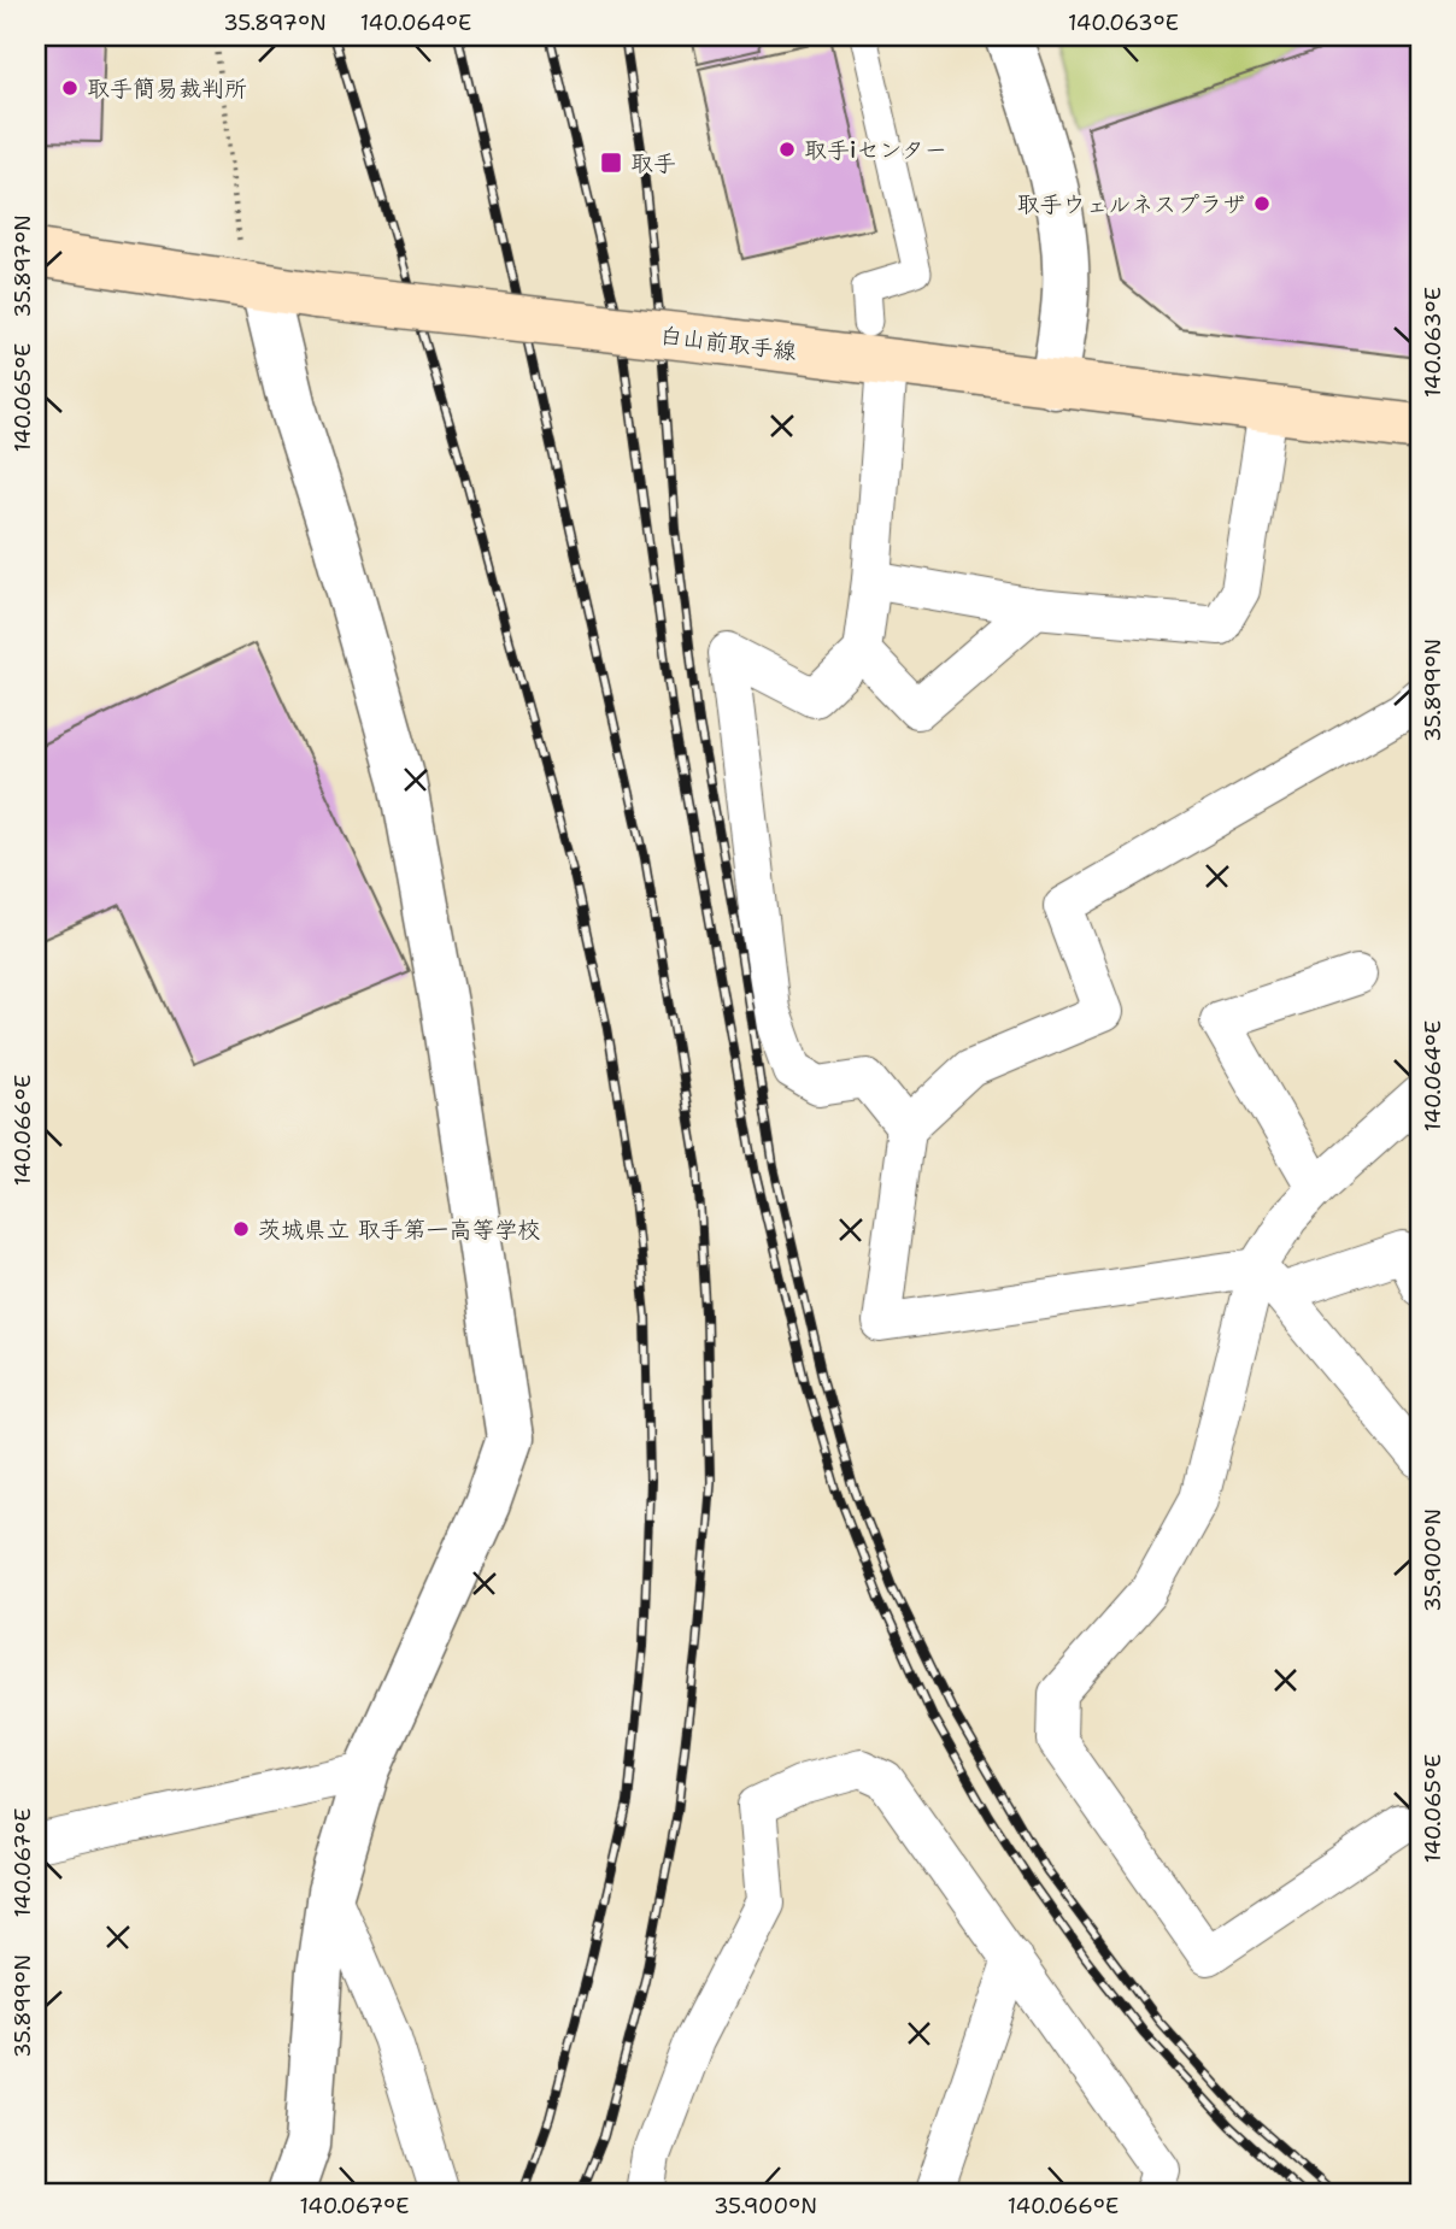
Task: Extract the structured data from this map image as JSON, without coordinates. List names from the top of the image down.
{
  "streets": {
    "main road": ["白山前取手線"]
  },
  "places": {
    "other": [
      "取手簡易裁判所",
      "取手iセンター",
      "取手ウェルネスプラザ",
      "茨城県立 取手第一高等学校"
    ],
    "transit": ["取手"]
  },
  "coordinates": [
    "35.897°N",
    "140.064°E",
    "140.063°E",
    "140.065°E",
    "35.899°N",
    "140.066°E",
    "35.900°N",
    "140.067°E"
  ]
}
